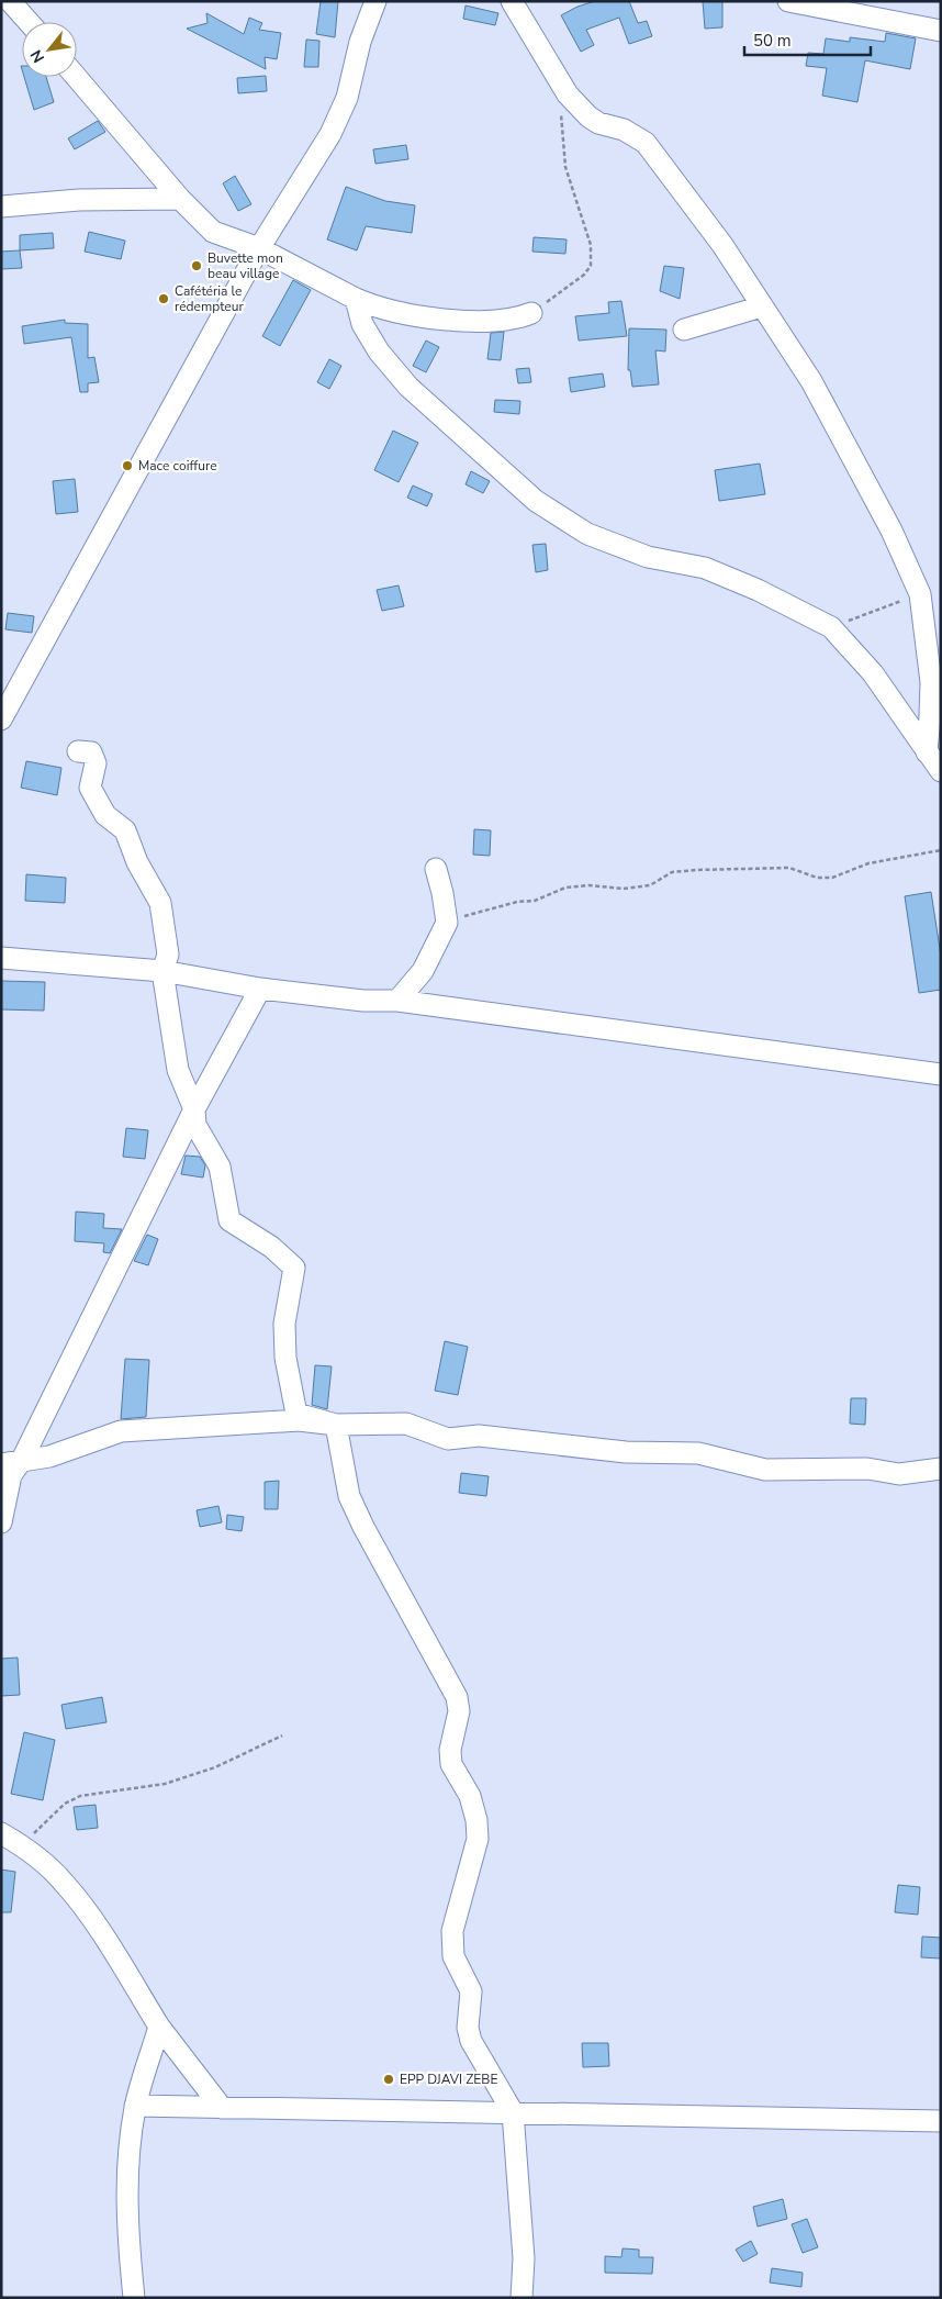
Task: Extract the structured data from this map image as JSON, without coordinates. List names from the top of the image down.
{
  "places": [
    "Buvette mon beau village",
    "Cafétéria le rédempteur",
    "Mace coiffure",
    "EPP DJAVI ZEBE"
  ],
  "scale_bar": "50 m",
  "north": "bottom left"
}
